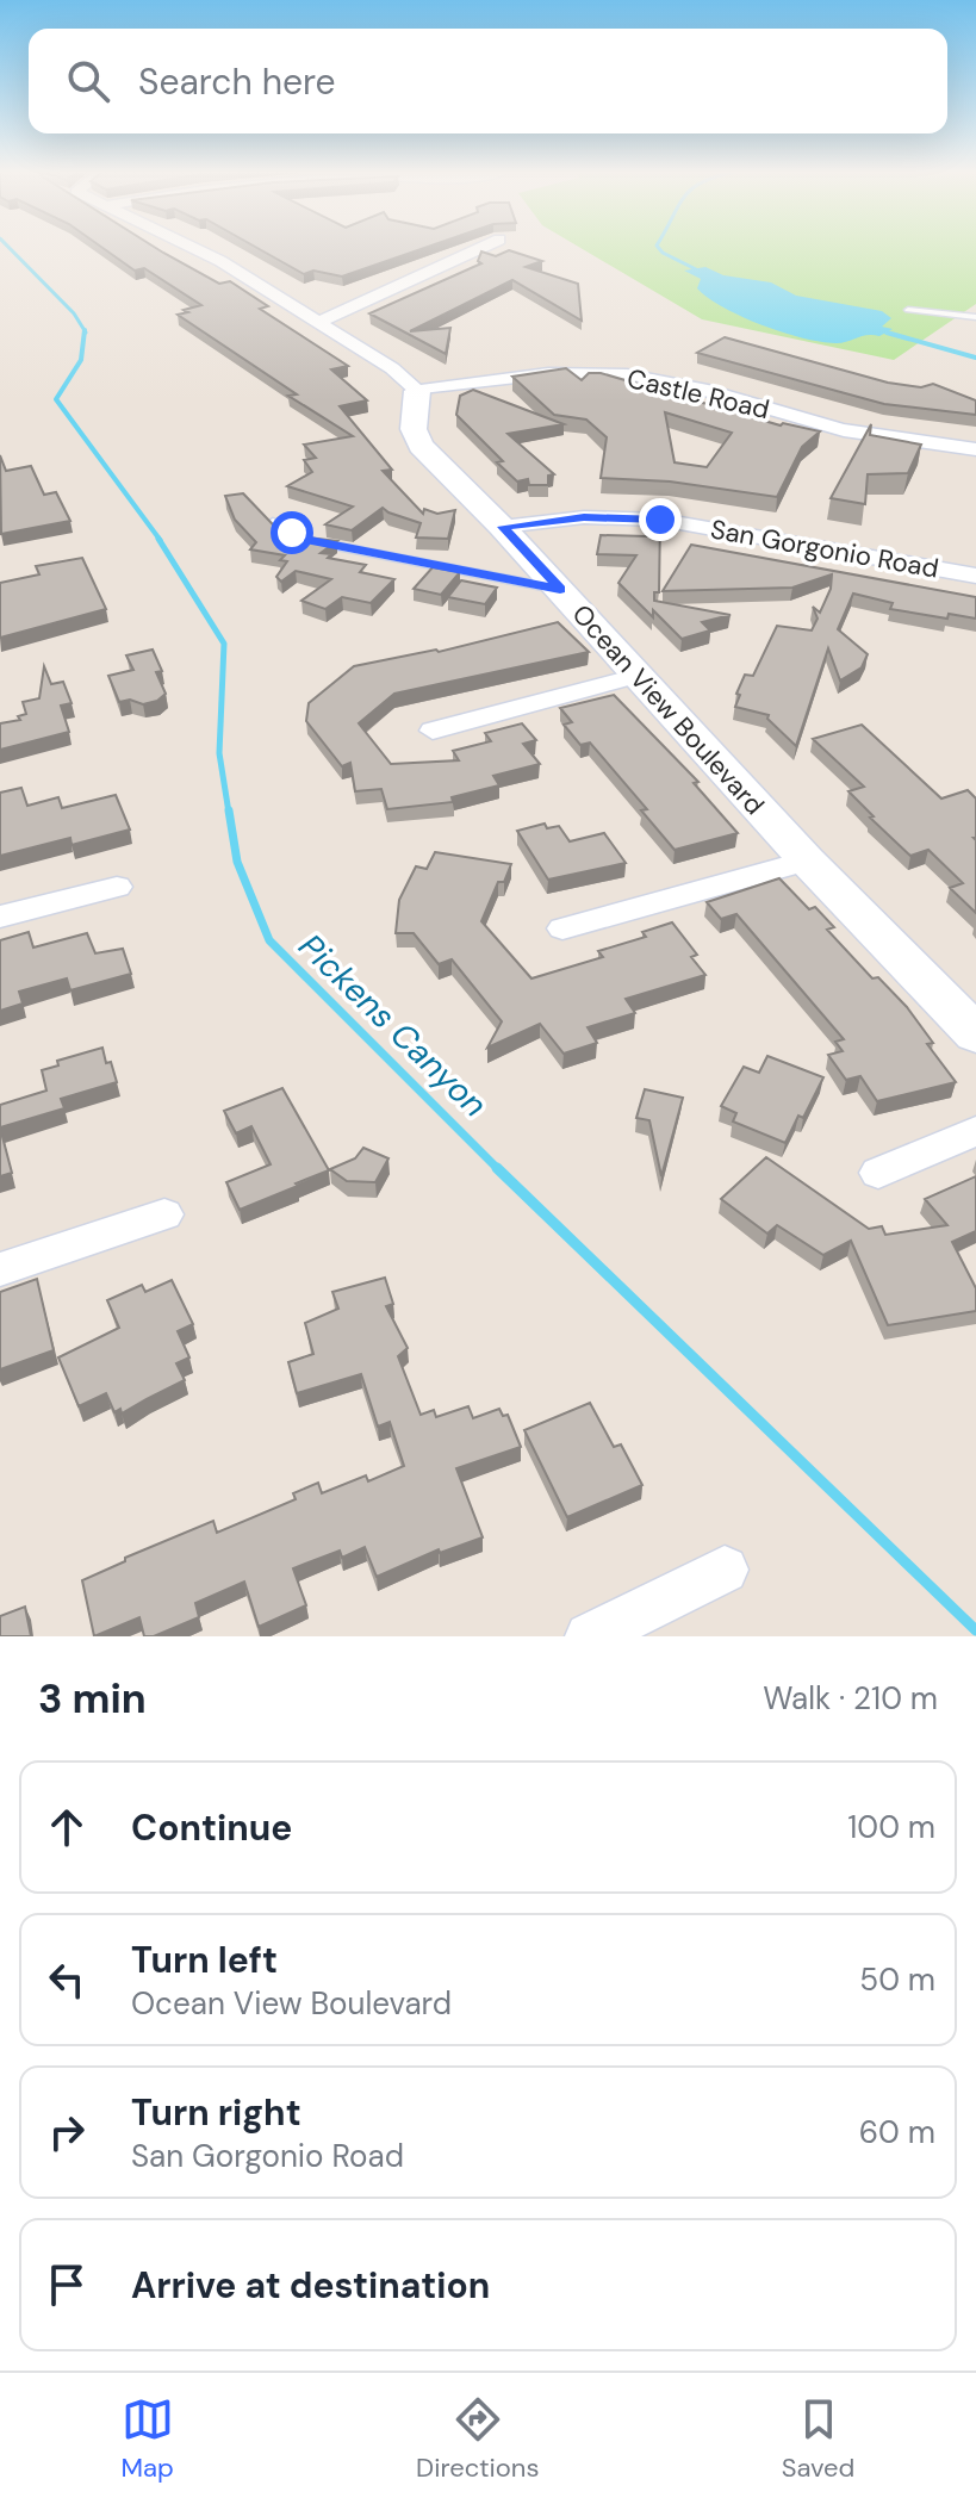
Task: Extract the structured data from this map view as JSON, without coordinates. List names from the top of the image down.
{
  "streets": {
    "street": ["Castle Road", "San Gorgonio Road", "Ocean View Boulevard"]
  },
  "crossings": [
    ["Castle Road", "Ocean View Boulevard"],
    ["San Gorgonio Road", "Ocean View Boulevard"]
  ],
  "water": ["Pickens Canyon"],
  "page": {
    "search": "Search here",
    "heading": ["3 min", "Walk · 210 m"],
    "list": [
      ["Continue", "100 m"],
      ["Turn left", "Ocean View Boulevard", "50 m"],
      ["Turn right", "San Gorgonio Road", "60 m"],
      "Arrive at destination"
    ],
    "nav": ["Map", "Directions", "Saved"]
  }
}
